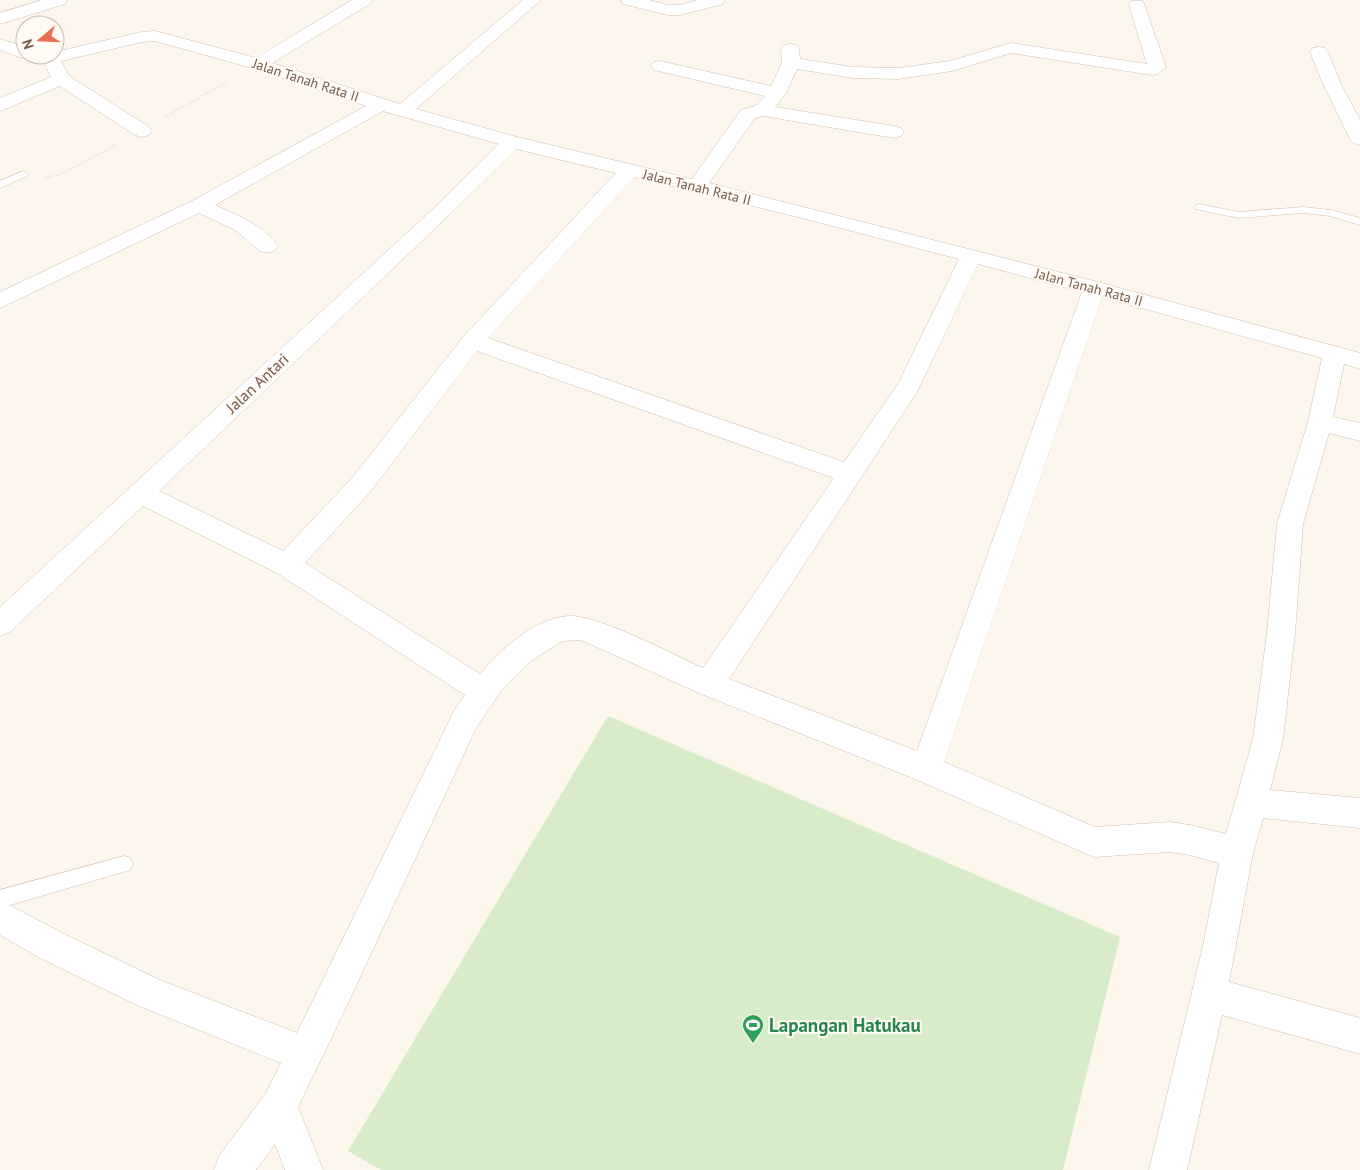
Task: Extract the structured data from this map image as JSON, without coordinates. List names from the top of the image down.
{
  "streets": {
    "street": ["Jalan Tanah Rata II", "Jalan Antari"]
  },
  "crossings": [
    ["Jalan Tanah Rata II", "Jalan Antari"]
  ],
  "places": {
    "sports": ["Lapangan Hatukau"]
  },
  "north": "left"
}
